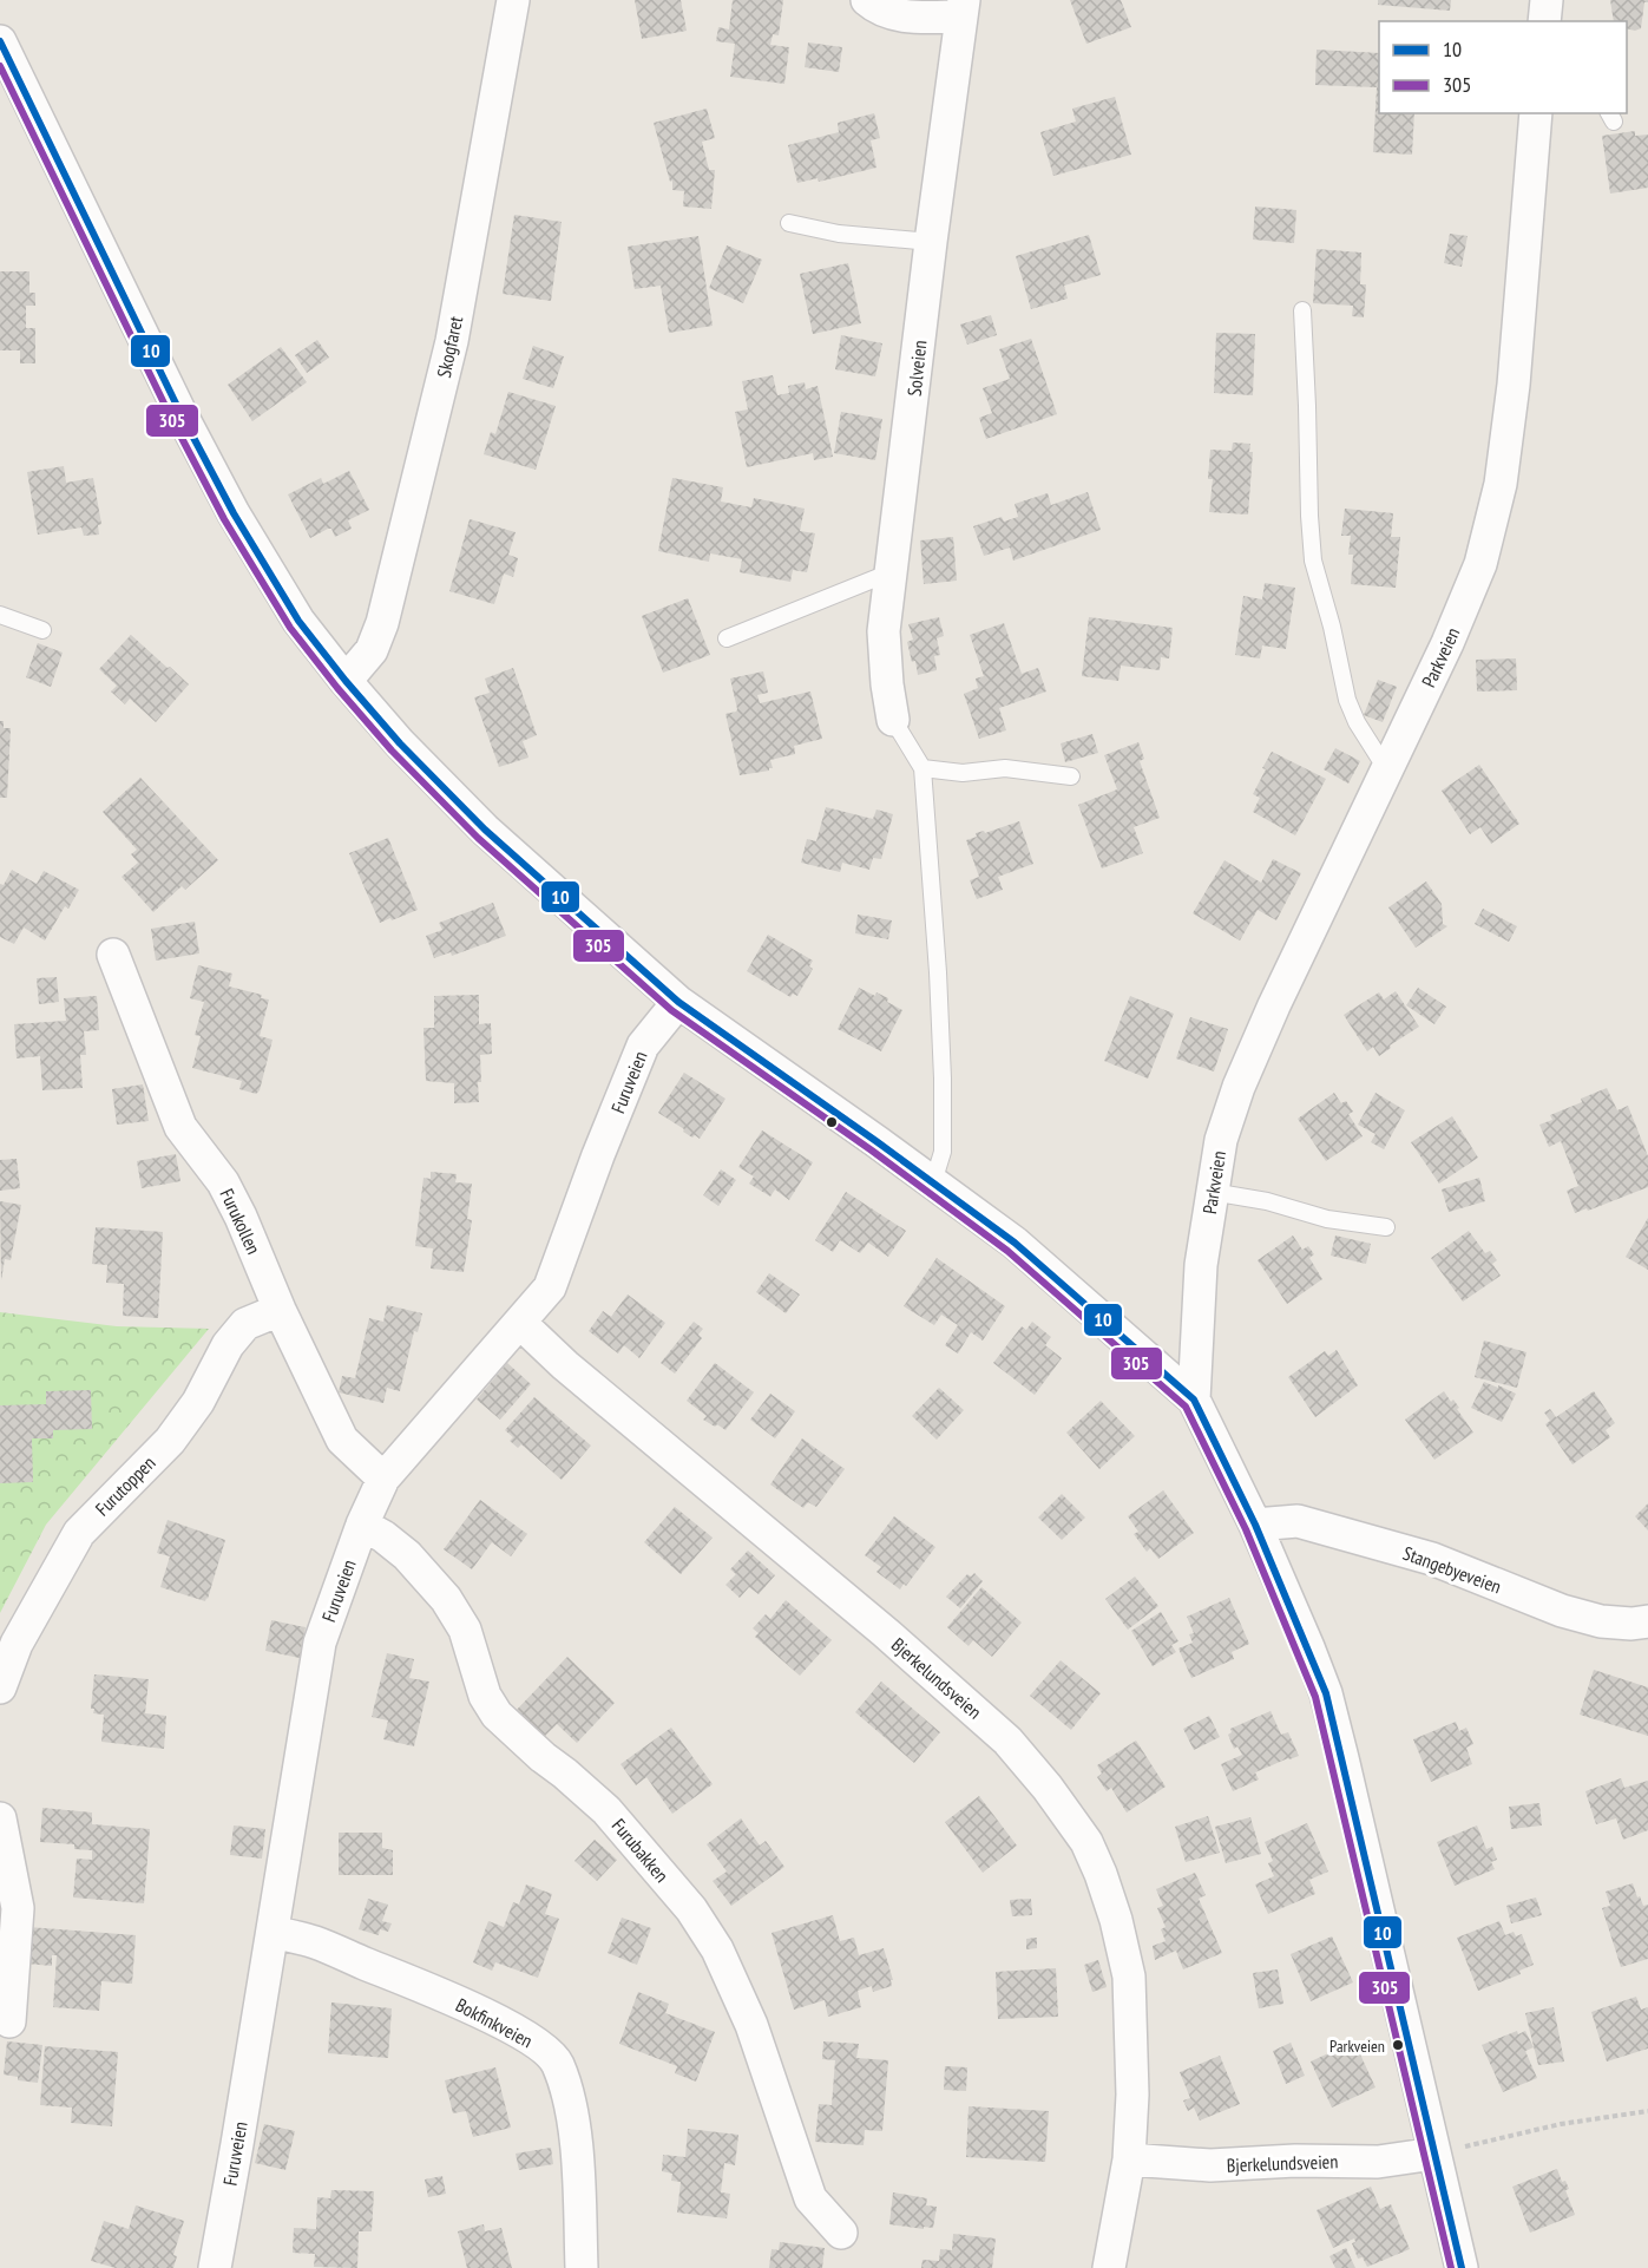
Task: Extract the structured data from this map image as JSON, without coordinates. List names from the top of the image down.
{
  "streets": {
    "street": [
      "Skogfaret",
      "Solveien",
      "Parkveien",
      "Furuveien",
      "Furukollen",
      "Furutoppen",
      "Stangebyeveien",
      "Bjerkelundsveien",
      "Furubakken",
      "Bokfinkveien"
    ]
  },
  "crossings": [
    ["Parkveien", "Stangebyeveien"],
    ["Parkveien", "Bjerkelundsveien"],
    ["Furuveien", "Furukollen"],
    ["Furuveien", "Bjerkelundsveien"],
    ["Furuveien", "Furubakken"],
    ["Furuveien", "Bokfinkveien"],
    ["Furukollen", "Furutoppen"]
  ],
  "places": ["Parkveien"],
  "lines": ["transit line 10", "transit line 305"],
  "legend": ["10", "305"]
}
